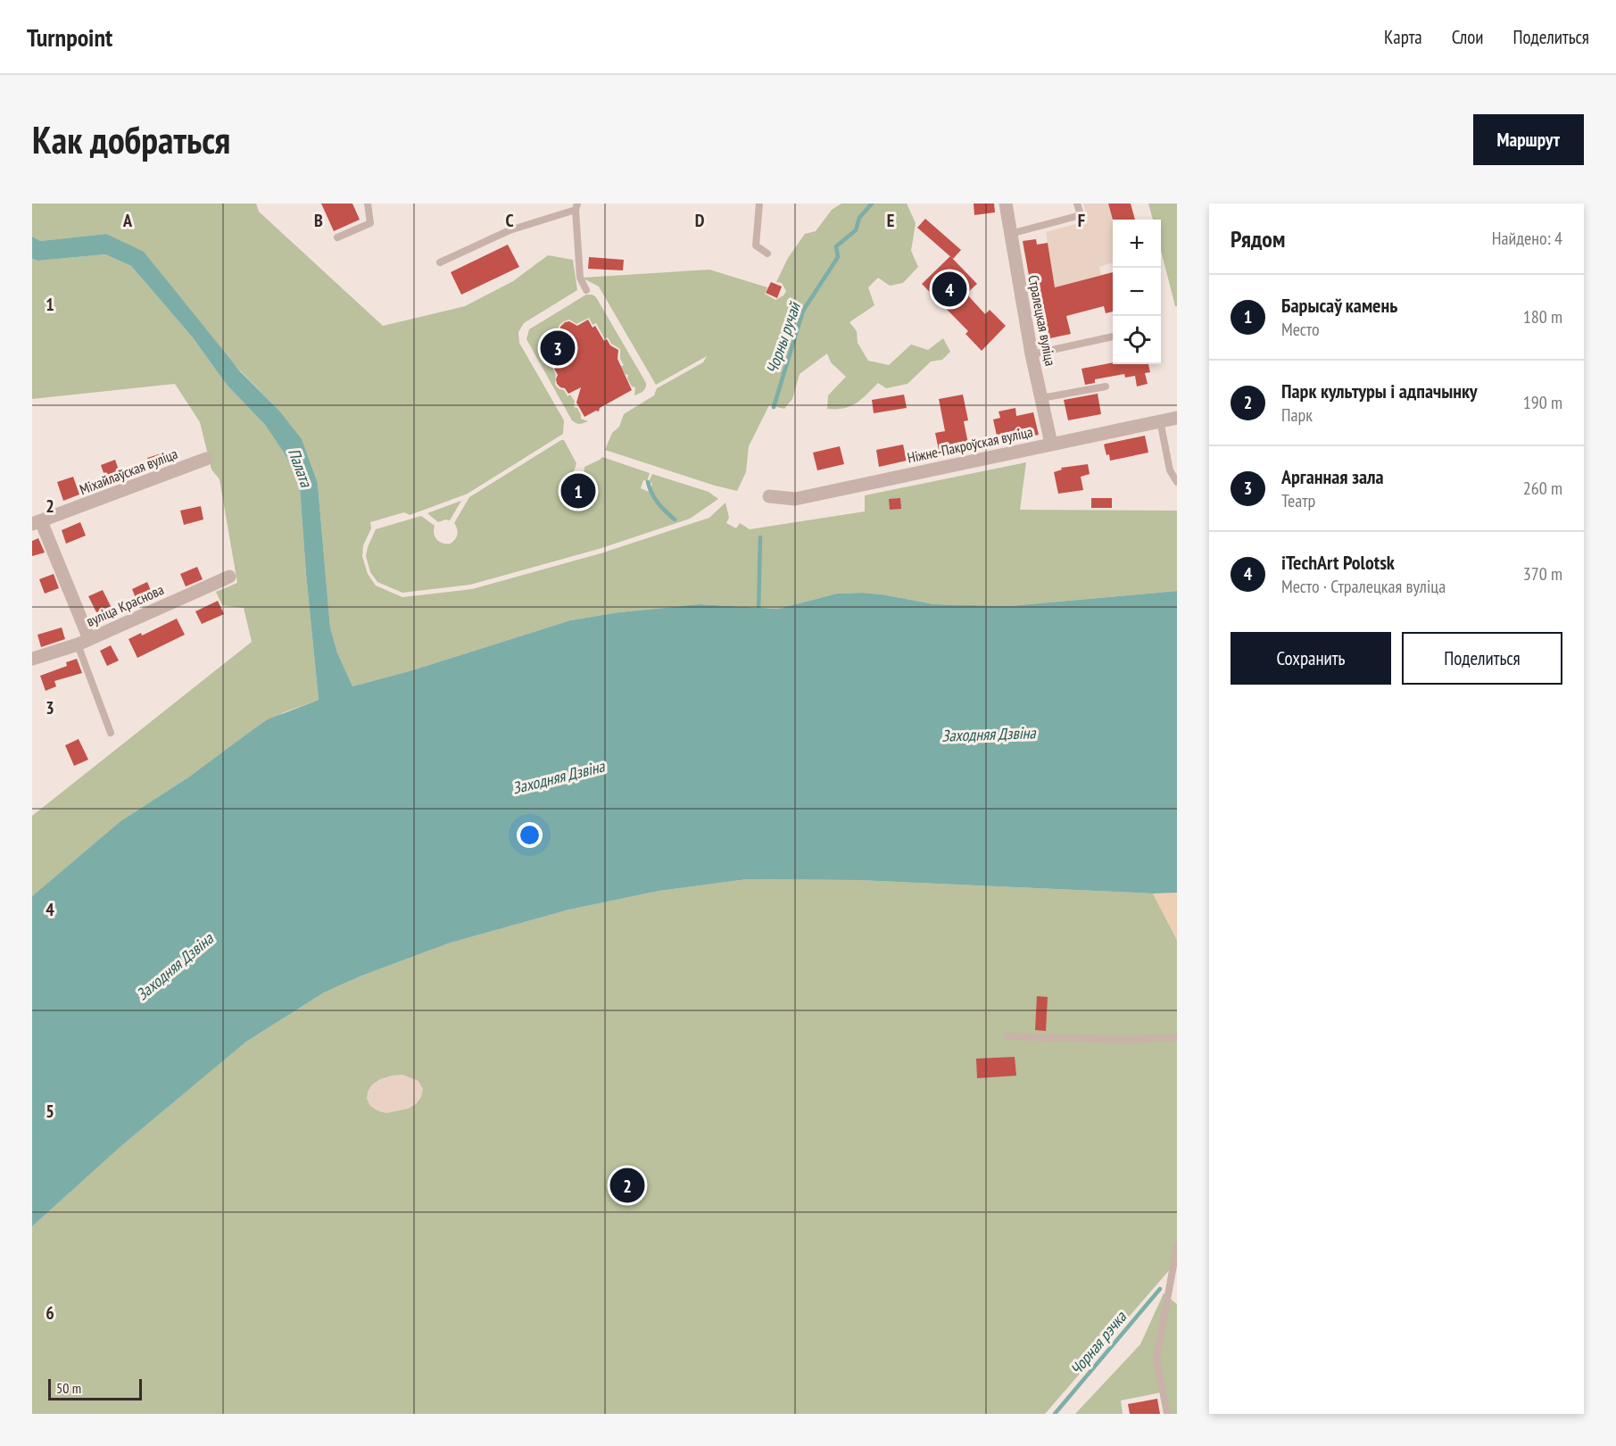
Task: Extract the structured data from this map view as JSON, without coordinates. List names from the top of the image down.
{
  "streets": {
    "street": [
      "Стралецкая вуліца",
      "Ніжне-Пакроўская вуліца",
      "Міхайлаўская вуліца",
      "вуліца Краснова"
    ]
  },
  "crossings": [
    ["Стралецкая вуліца", "Ніжне-Пакроўская вуліца"]
  ],
  "water": [
    "Чорны ручай",
    "Палата",
    "Заходняя Дзвіна",
    "Чорная рэчка"
  ],
  "scale_bar": "50 m",
  "page": {
    "header": "Turnpoint",
    "nav": ["Карта", "Слои", "Поделиться"],
    "buttons": [
      "Маршрут",
      ["Сохранить", "Поделиться"]
    ],
    "title": "Как добраться",
    "heading": ["Рядом", "Найдено: 4"],
    "map_buttons": ["+", "−"],
    "pins": [
      "4",
      "3",
      "1",
      "2"
    ],
    "list": [
      {
        "mark": "1",
        "name": "Барысаў камень",
        "note": "Место",
        "value": "180 m"
      },
      {
        "mark": "2",
        "name": "Парк культуры і адпачынку",
        "note": "Парк",
        "value": "190 m"
      },
      {
        "mark": "3",
        "name": "Арганная зала",
        "note": "Театр",
        "value": "260 m"
      },
      {
        "mark": "4",
        "name": "iTechArt Polotsk",
        "note": "Место · Стралецкая вуліца",
        "value": "370 m"
      }
    ],
    "scale": "50 m"
  },
  "grid": {
    "columns": [
      "A",
      "B",
      "C",
      "D",
      "E",
      "F"
    ],
    "rows": [
      "1",
      "2",
      "3",
      "4",
      "5",
      "6"
    ]
  }
}
